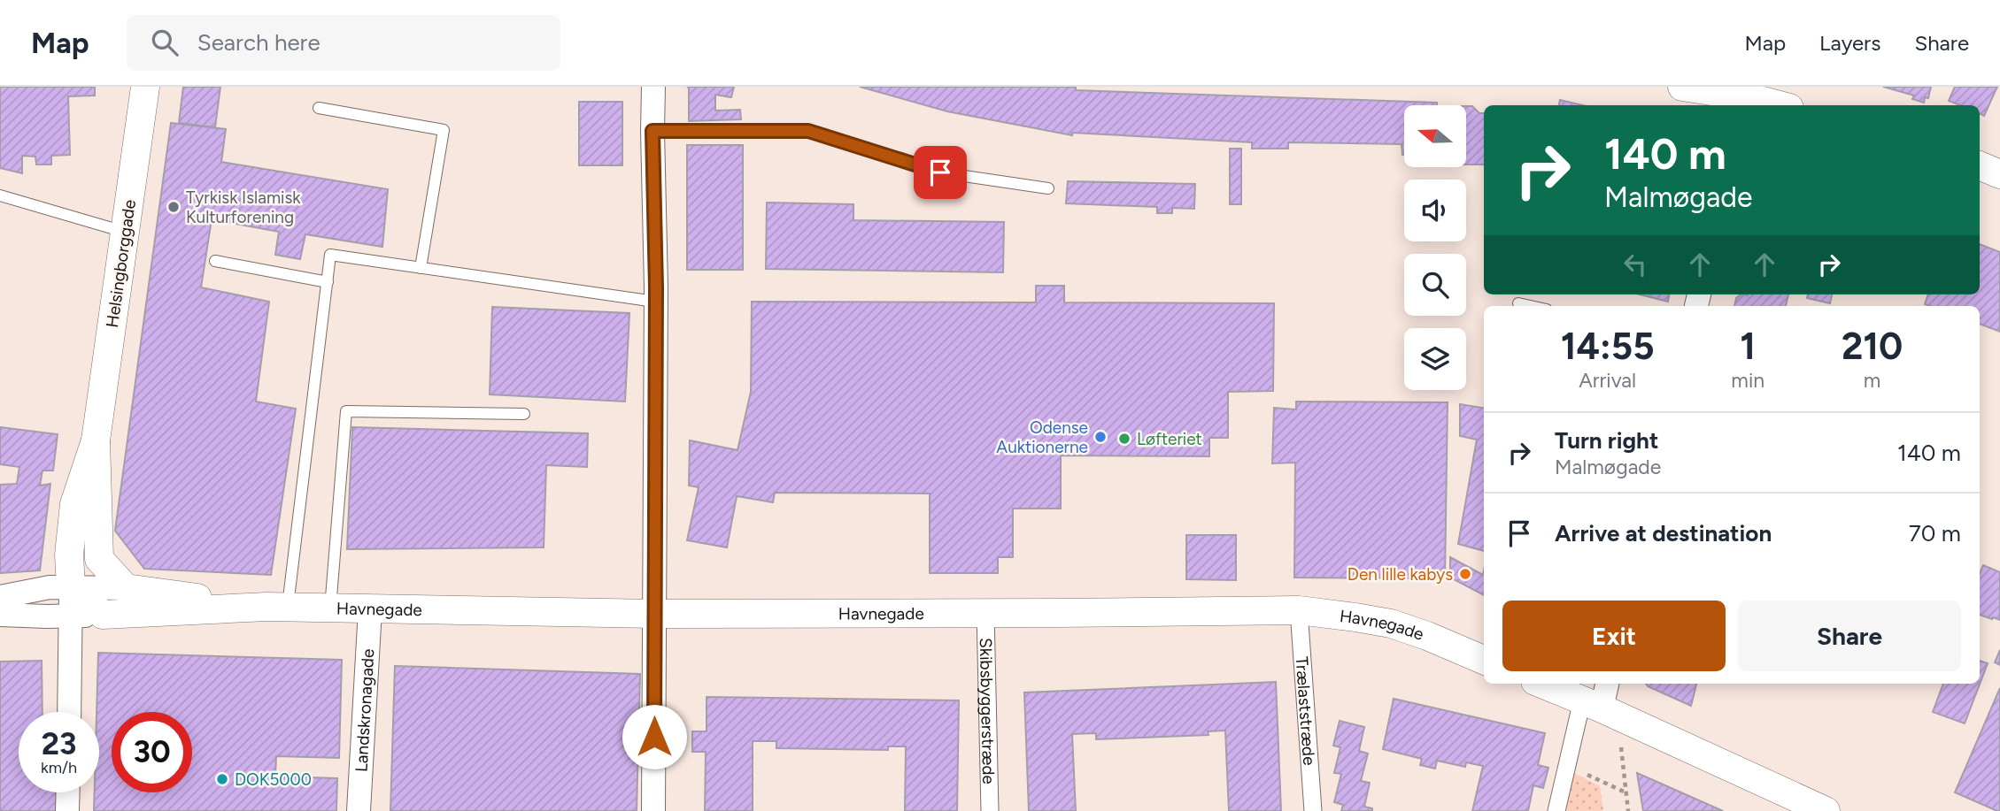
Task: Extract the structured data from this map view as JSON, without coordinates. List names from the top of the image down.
{
  "streets": {
    "street": [
      "Helsingborggade",
      "Havnegade",
      "Landskronagade",
      "Trælaststræde",
      "Skibsbyggerstræde"
    ]
  },
  "crossings": [
    ["Helsingborggade", "Havnegade"],
    ["Havnegade", "Landskronagade"],
    ["Havnegade", "Trælaststræde"],
    ["Havnegade", "Skibsbyggerstræde"]
  ],
  "places": [
    "Tyrkisk Islamisk Kulturforening",
    "Odense Auktionerne",
    "Løfteriet",
    "Den lille kabys",
    "DOK5000"
  ],
  "north": "left",
  "page": {
    "header": "Map",
    "search": "Search here",
    "nav": ["Map", "Layers", "Share"],
    "turn": ["140 m", "Malmøgade"],
    "eta": [
      "14:55",
      "Arrival",
      "1",
      "min",
      "210",
      "m"
    ],
    "list": [
      {
        "name": "Turn right",
        "note": "Malmøgade",
        "value": "140 m"
      },
      {
        "name": "Arrive at destination",
        "value": "70 m"
      }
    ],
    "buttons": ["Exit", "Share"],
    "speed": "23 km/h",
    "limit": "30"
  }
}
